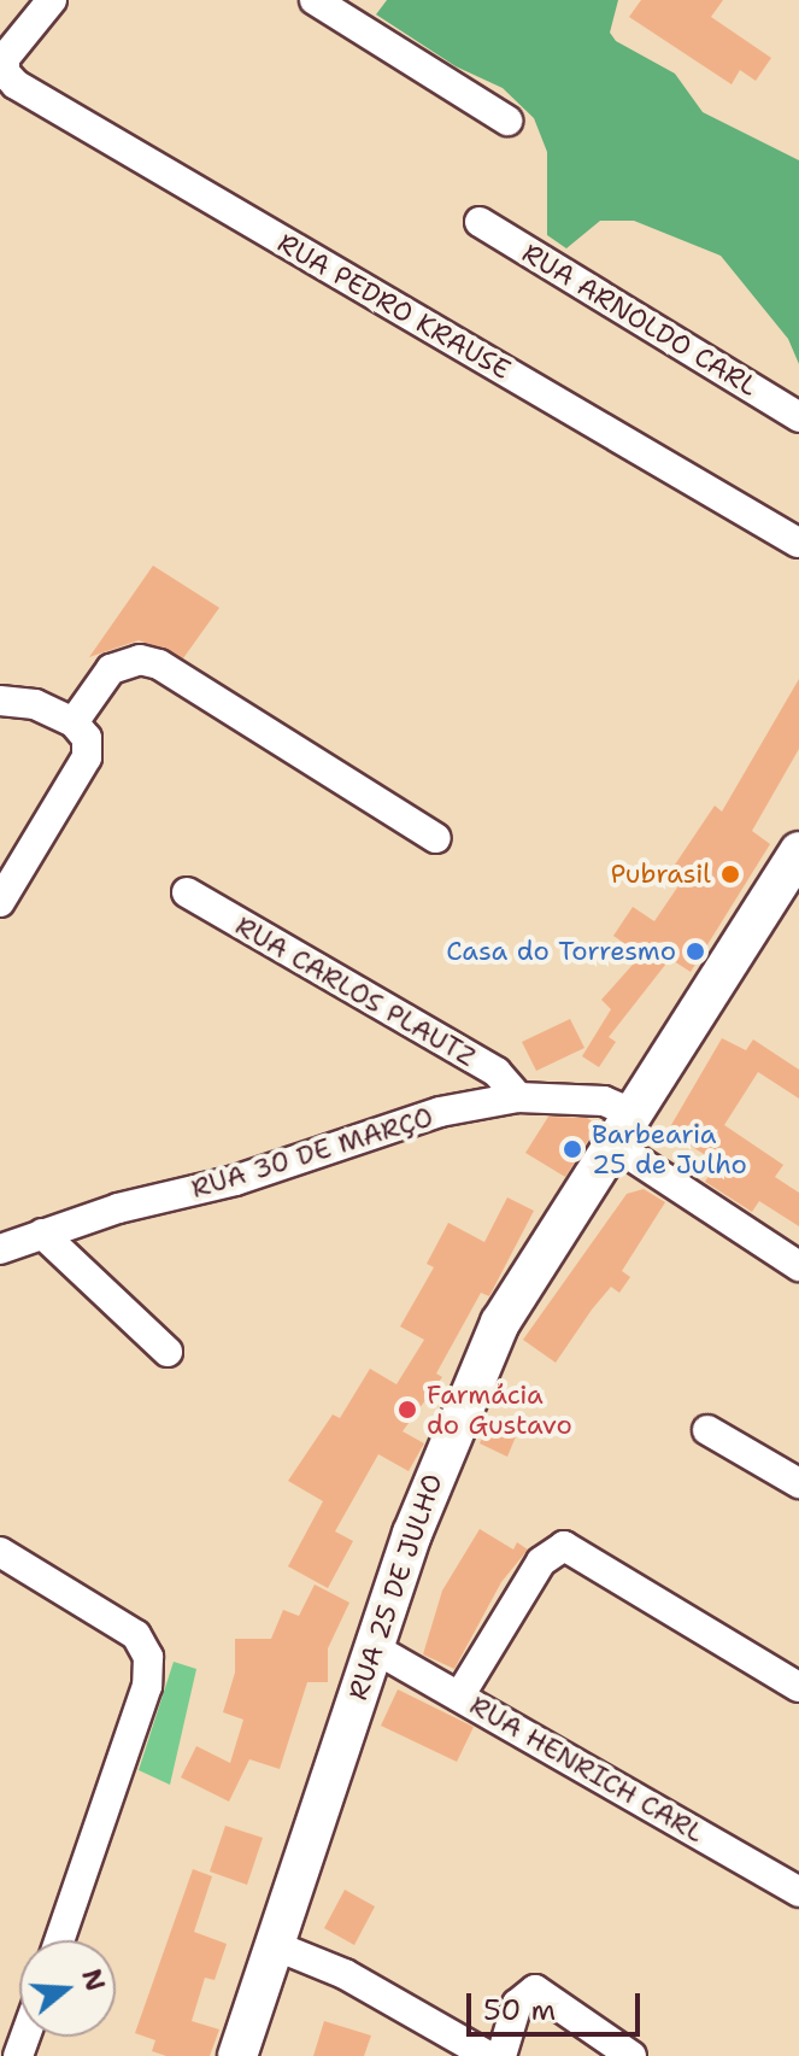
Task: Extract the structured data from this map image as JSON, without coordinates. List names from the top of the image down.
{
  "streets": {
    "main road": ["RUA 25 DE JULHO"],
    "street": [
      "RUA PEDRO KRAUSE",
      "RUA ARNOLDO CARL",
      "RUA CARLOS PLAUTZ",
      "RUA 30 DE MARÇO",
      "RUA HENRICH CARL"
    ]
  },
  "crossings": [
    ["RUA CARLOS PLAUTZ", "RUA 30 DE MARÇO"],
    ["RUA 30 DE MARÇO", "RUA 25 DE JULHO"],
    ["RUA 25 DE JULHO", "RUA HENRICH CARL"]
  ],
  "places": [
    "Pubrasil",
    "Casa do Torresmo",
    "Barbearia 25 de Julho",
    "Farmácia do Gustavo"
  ],
  "scale_bar": "50 m",
  "north": "right"
}
